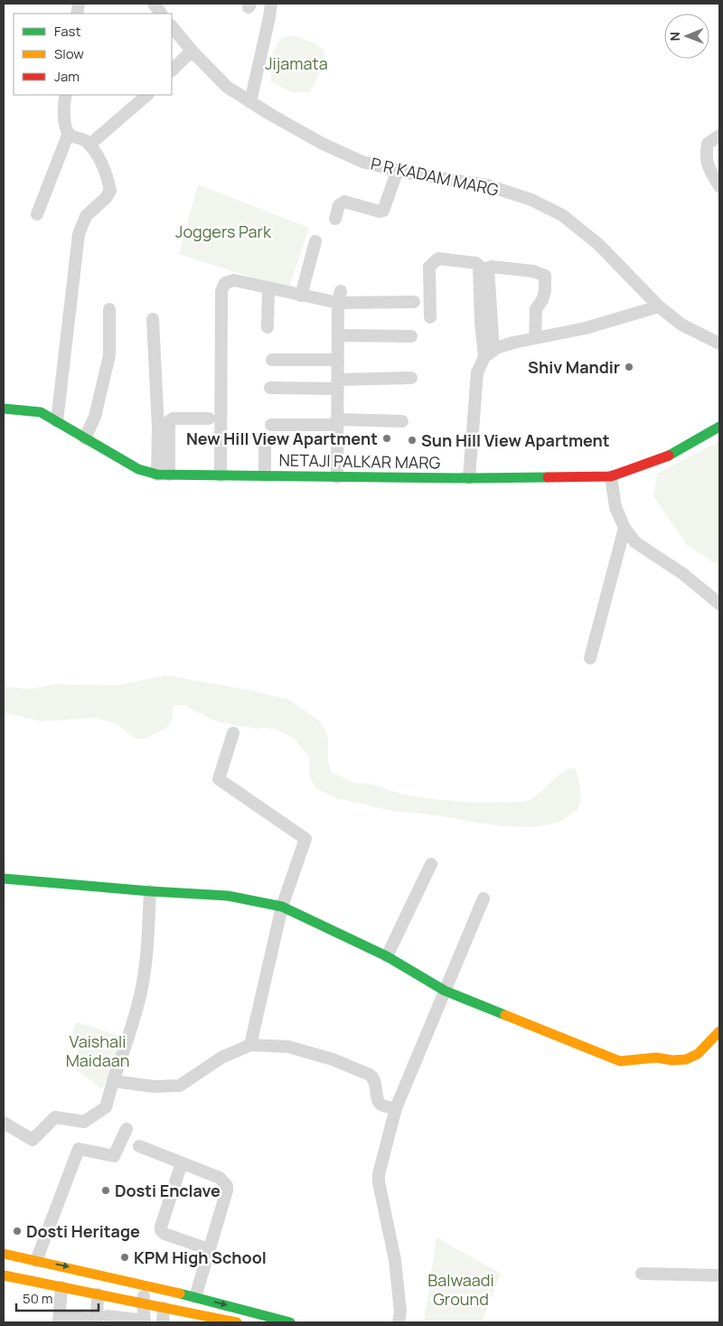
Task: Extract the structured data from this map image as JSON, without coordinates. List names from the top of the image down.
{
  "streets": {
    "street": ["P R KADAM MARG", "NETAJI PALKAR MARG"]
  },
  "parks": [
    "Jijamata",
    "Joggers Park",
    "Vaishali Maidaan",
    "Balwaadi Ground"
  ],
  "places": [
    "Shiv Mandir",
    "New Hill View Apartment",
    "Sun Hill View Apartment",
    "Dosti Enclave",
    "Dosti Heritage",
    "KPM High School"
  ],
  "legend": ["Fast", "Slow", "Jam"],
  "scale_bar": "50 m",
  "north": "left"
}
